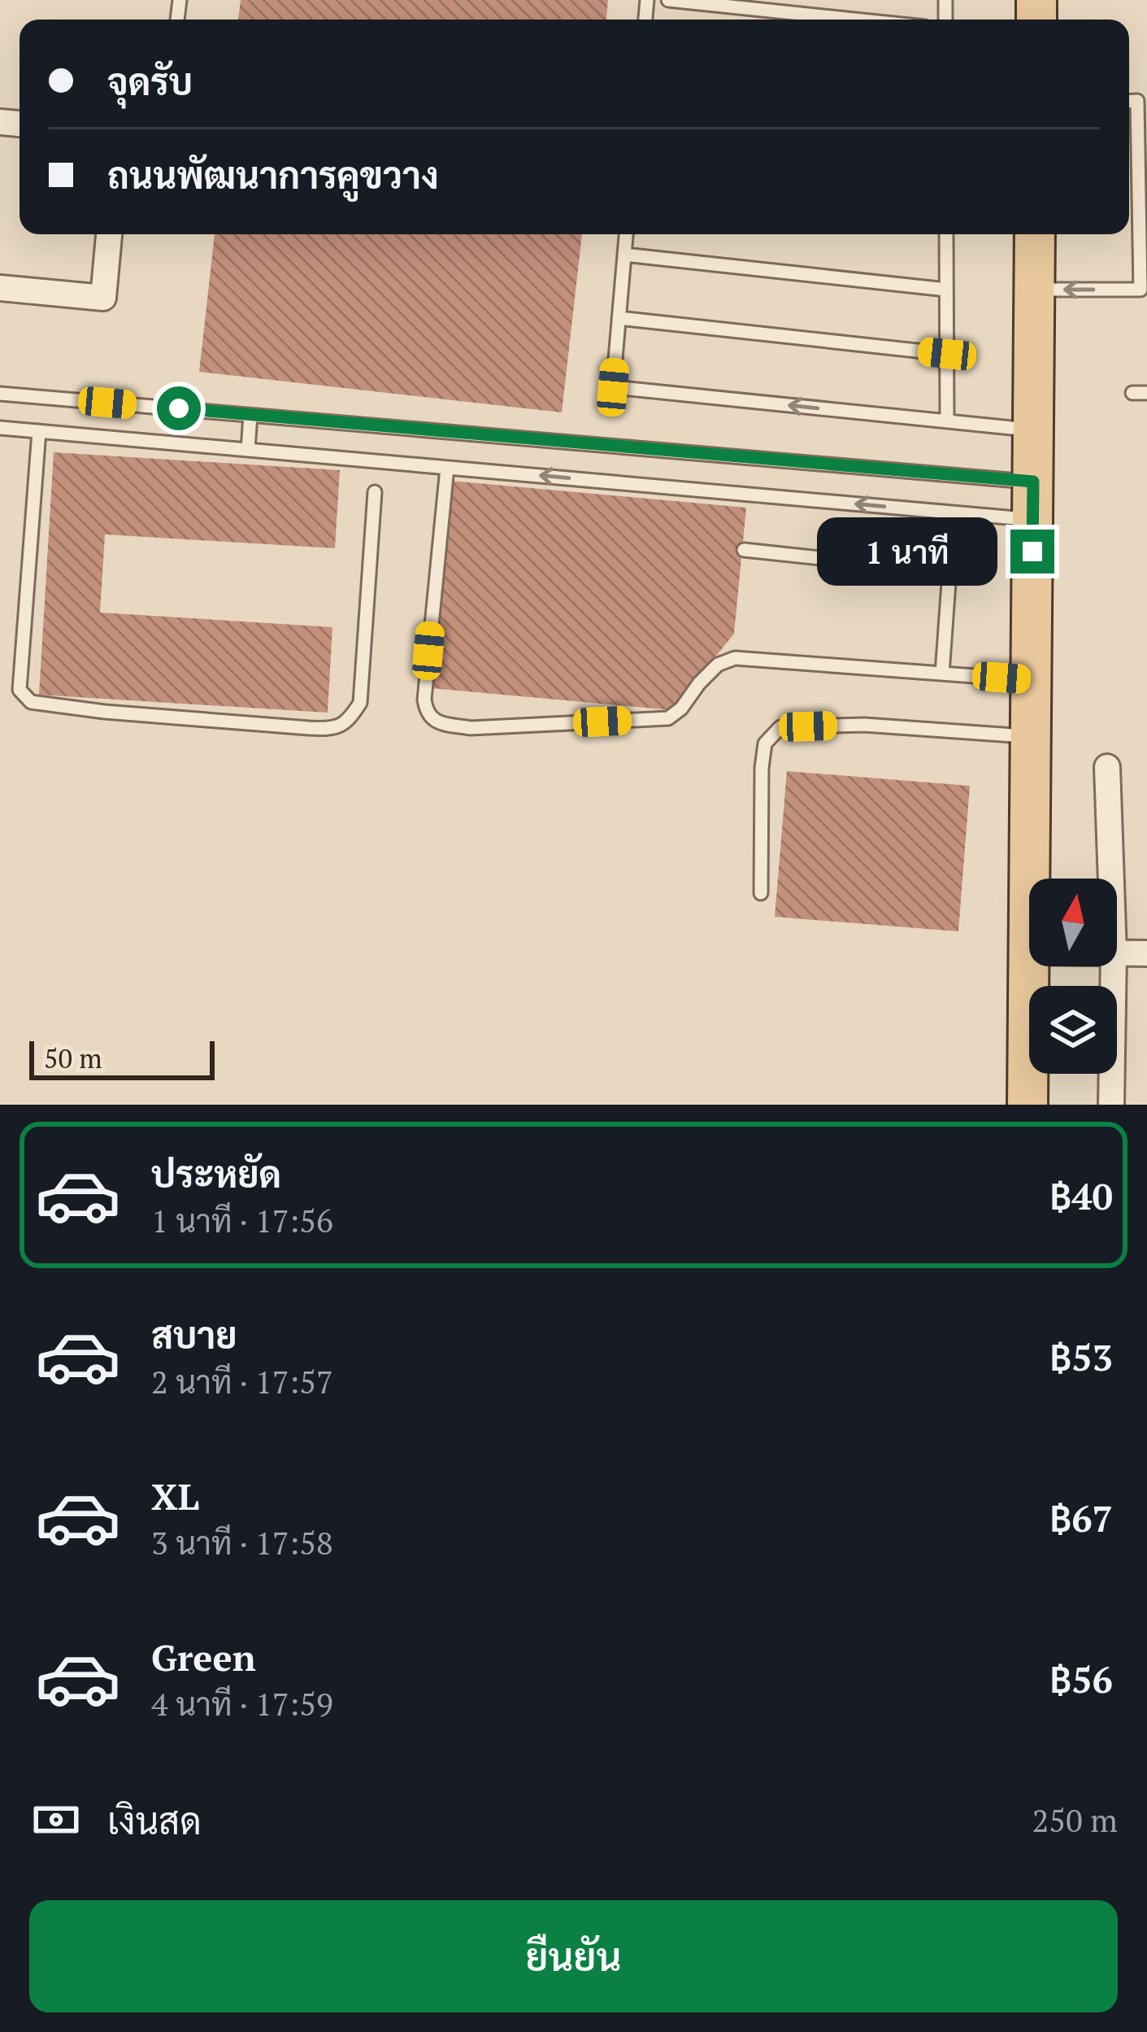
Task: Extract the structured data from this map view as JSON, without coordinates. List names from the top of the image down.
{
  "scale_bar": "50 m",
  "north": "top",
  "page": {
    "banner": ["จุดรับ", "ถนนพัฒนาการคูขวาง"],
    "bubble": "1 นาที",
    "scale": "50 m",
    "list": [
      {
        "name": "ประหยัด",
        "note": "1 นาที · 17:56",
        "value": "฿40"
      },
      {
        "name": "สบาย",
        "note": "2 นาที · 17:57",
        "value": "฿53"
      },
      {
        "name": "XL",
        "note": "3 นาที · 17:58",
        "value": "฿67"
      },
      {
        "name": "Green",
        "note": "4 นาที · 17:59",
        "value": "฿56"
      }
    ],
    "pay": ["เงินสด", "250 m"],
    "buttons": "ยืนยัน"
  }
}
